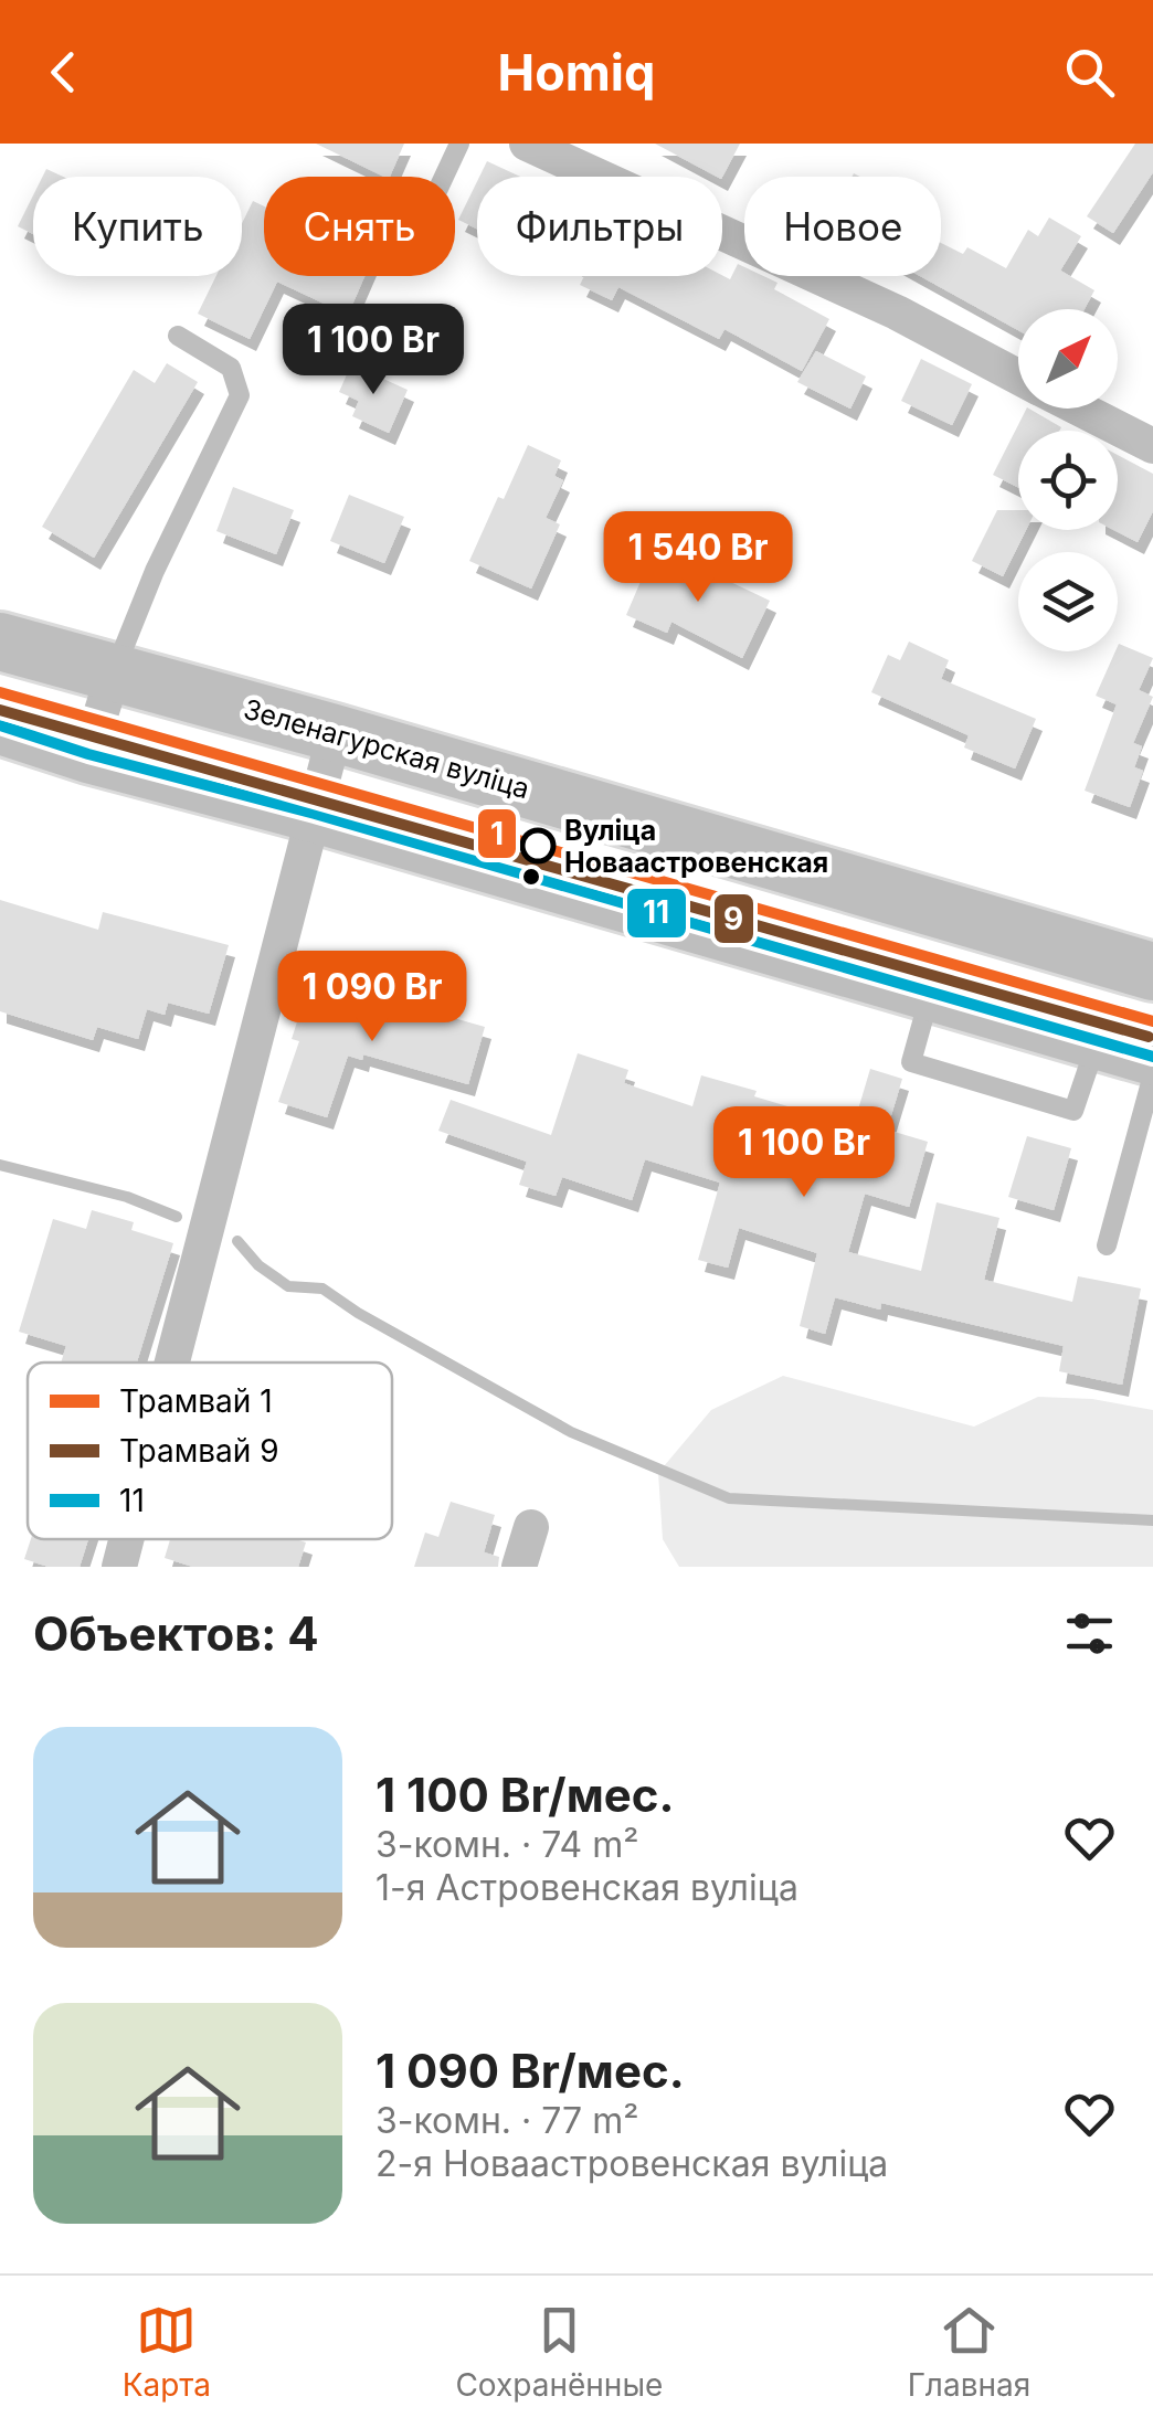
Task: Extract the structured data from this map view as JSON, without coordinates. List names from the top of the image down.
{
  "streets": {
    "main road": ["Зеленагурская вуліца"]
  },
  "places": ["Вуліца Новаастровенская"],
  "lines": ["tram line 1", "tram line 9", "transit line 11"],
  "legend": ["Трамвай 1", "Трамвай 9", "11"],
  "north": "top right",
  "page": {
    "header": "Homiq",
    "chip": [
      "Купить",
      "Снять",
      "Фильтры",
      "Новое"
    ],
    "price": [
      "1 100 Br",
      "1 540 Br",
      "1 090 Br",
      "1 100 Br"
    ],
    "heading": "Объектов: 4",
    "list": [
      {
        "name": "1 100 Br/мес.",
        "note": "3-комн. · 74 m² · 1-я Астровенская вуліца"
      },
      {
        "name": "1 090 Br/мес.",
        "note": "3-комн. · 77 m² · 2-я Новаастровенская вуліца"
      }
    ],
    "tabs": ["Карта", "Сохранённые", "Главная"]
  }
}
